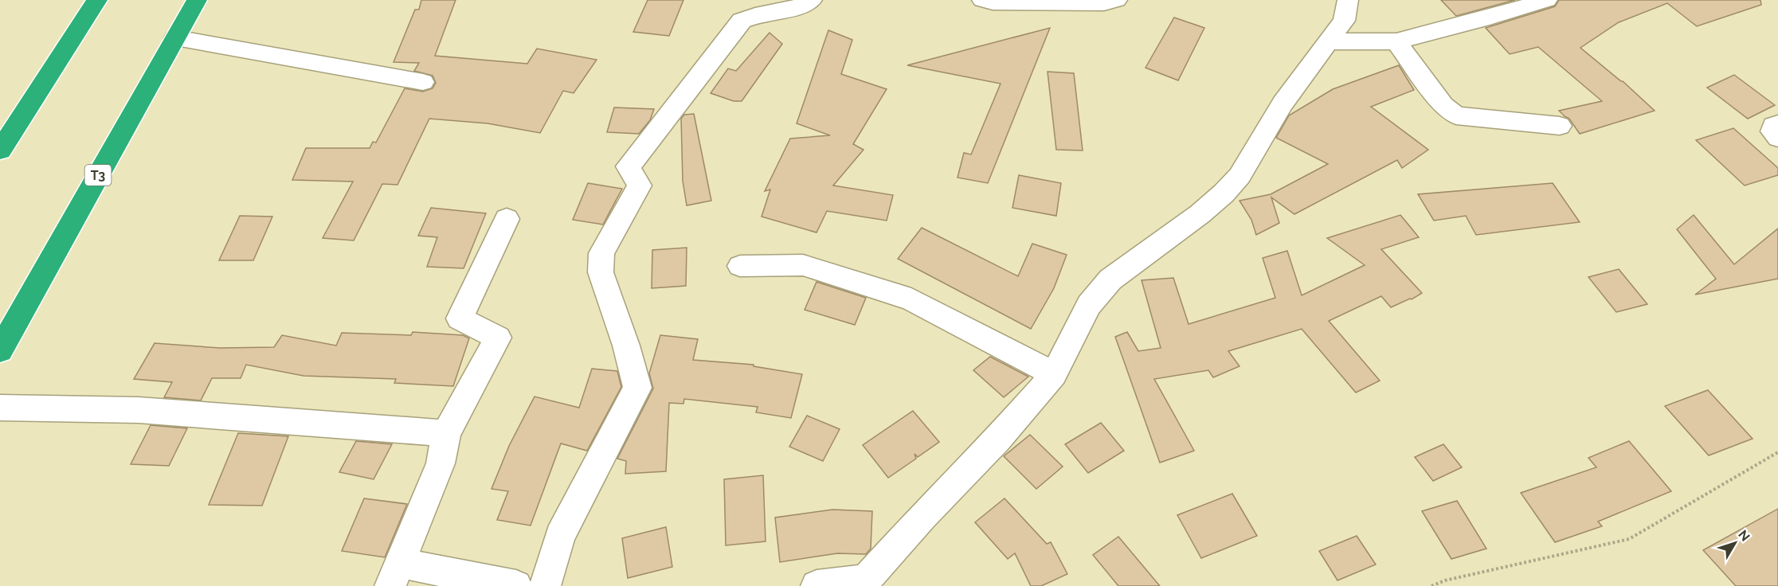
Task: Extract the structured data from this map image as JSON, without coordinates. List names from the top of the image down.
{
  "streets": {
    "highway": ["T3"]
  },
  "north": "top right"
}
